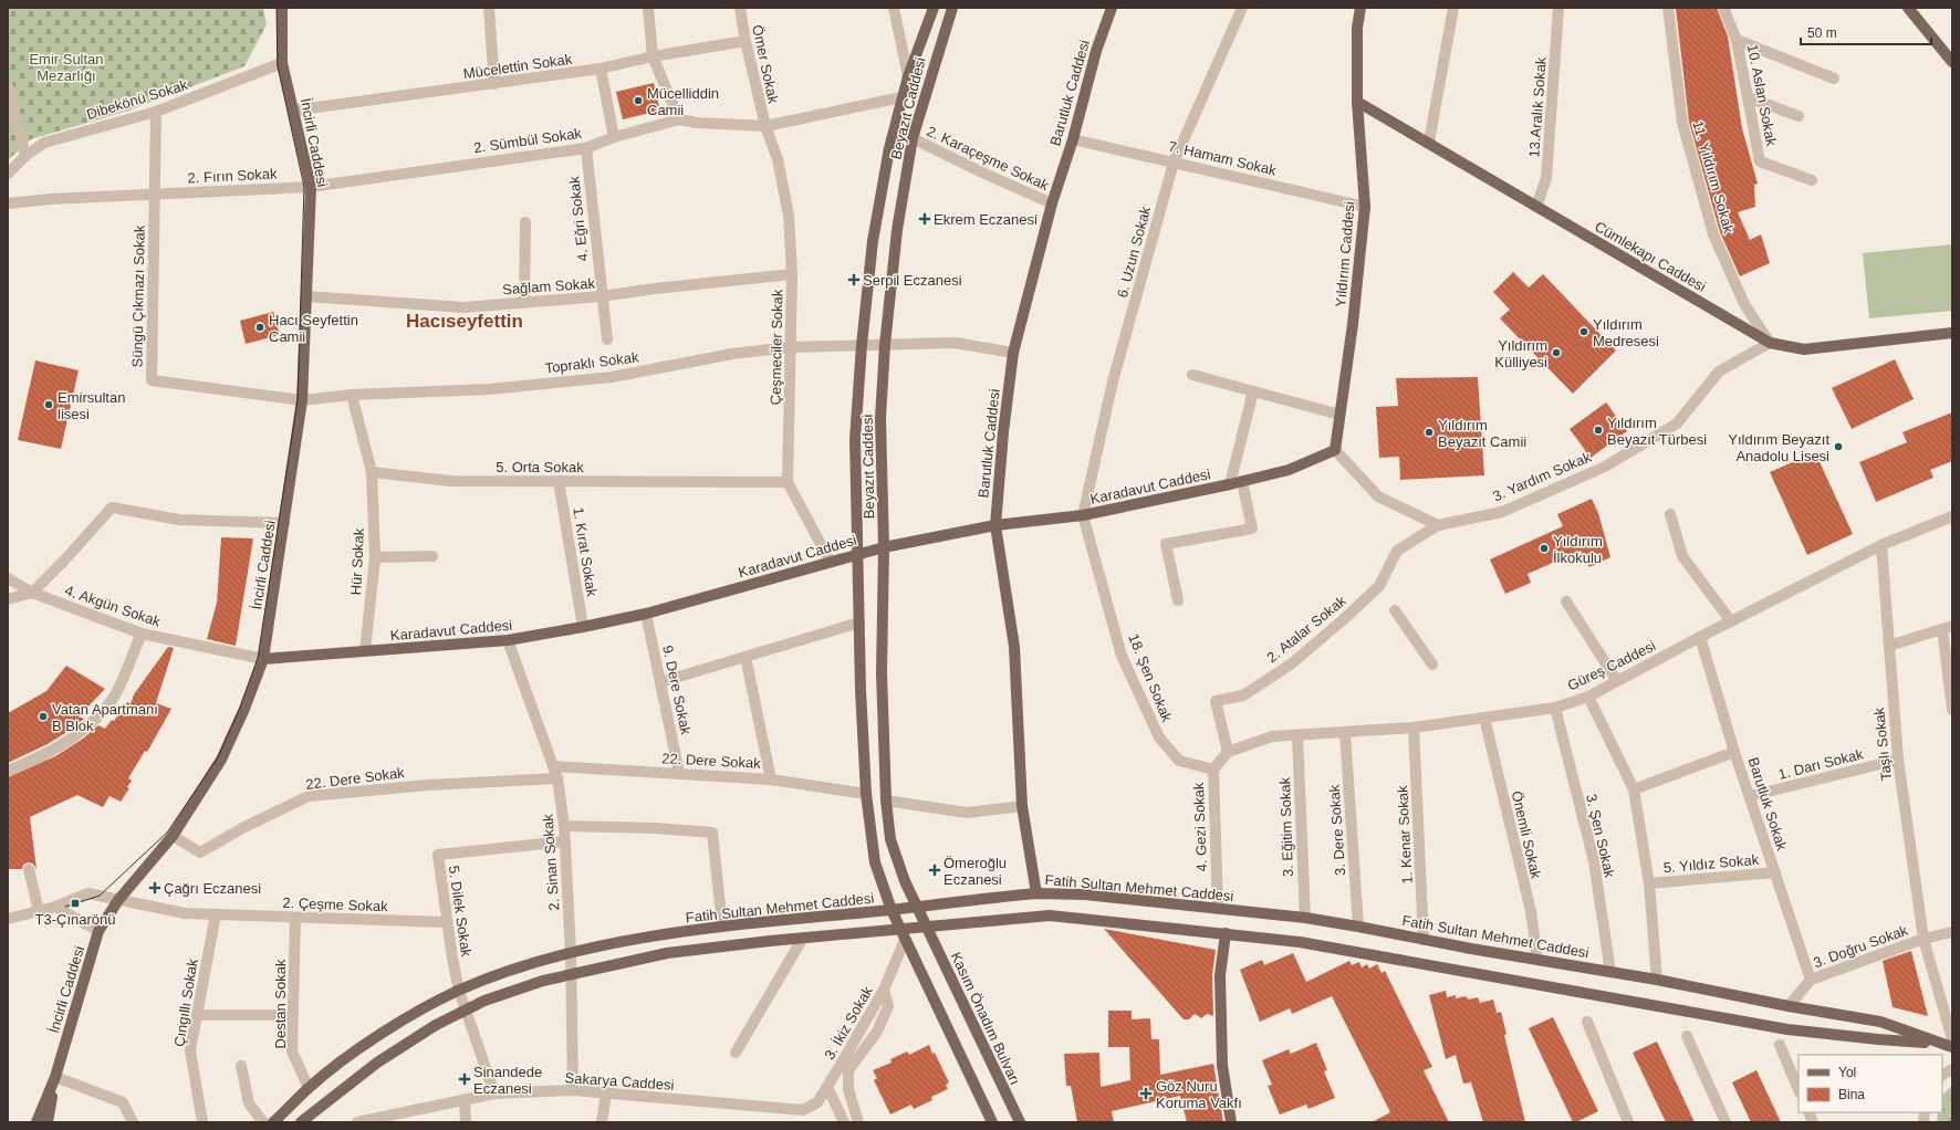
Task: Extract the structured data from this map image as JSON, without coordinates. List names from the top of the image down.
{
  "streets": {
    "main road": [
      "Barutluk Caddesi",
      "Beyazıt Caddesi",
      "İncirli Caddesi",
      "Yıldırım Caddesi",
      "Cümlekapı Caddesi",
      "Karadavut Caddesi",
      "Fatih Sultan Mehmet Caddesi",
      "Kasım Önadım Bulvarı"
    ],
    "street": [
      "Ömer Sokak",
      "Mücelettin Sokak",
      "10. Aslan Sokak",
      "Dibekönü Sokak",
      "13.Aralık Sokak",
      "2. Sümbül Sokak",
      "2. Karaçeşme Sokak",
      "7. Hamam Sokak",
      "2. Fırın Sokak",
      "11. Yıldırım Sokak",
      "4. Eğri Sokak",
      "6. Uzun Sokak",
      "Sağlam Sokak",
      "Süngü Çıkmazı Sokak",
      "Çeşmeciler Sokak",
      "Topraklı Sokak",
      "5. Orta Sokak",
      "3. Yardım Sokak",
      "1. Kırat Sokak",
      "Hür Sokak",
      "4. Akgün Sokak",
      "2. Atalar Sokak",
      "Güreş Caddesi",
      "18. Şen Sokak",
      "9. Dere Sokak",
      "Taşlı Sokak",
      "22. Dere Sokak",
      "1. Darı Sokak",
      "Barutluk Sokak",
      "4. Gezi Sokak",
      "3. Eğitim Sokak",
      "3. Dere Sokak",
      "1. Kenar Sokak",
      "Önemli Sokak",
      "3. Şen Sokak",
      "2. Sinan Sokak",
      "5. Yıldız Sokak",
      "2. Çeşme Sokak",
      "5. Dilek Sokak",
      "3. Doğru Sokak",
      "Çıngıllı Sokak",
      "Destan Sokak",
      "3. İkiz Sokak",
      "Sakarya Caddesi"
    ]
  },
  "crossings": [
    ["Ömer Sokak", "Mücelettin Sokak"],
    ["Ömer Sokak", "2. Sümbül Sokak"],
    ["Ömer Sokak", "Çeşmeciler Sokak"],
    ["Mücelettin Sokak", "İncirli Caddesi"],
    ["Barutluk Caddesi", "2. Karaçeşme Sokak"],
    ["Barutluk Caddesi", "7. Hamam Sokak"],
    ["Barutluk Caddesi", "Topraklı Sokak"],
    ["Barutluk Caddesi", "Karadavut Caddesi"],
    ["Barutluk Caddesi", "Fatih Sultan Mehmet Caddesi"],
    ["Dibekönü Sokak", "İncirli Caddesi"],
    ["13.Aralık Sokak", "Cümlekapı Caddesi"],
    ["Beyazıt Caddesi", "2. Sümbül Sokak"],
    ["Beyazıt Caddesi", "2. Karaçeşme Sokak"],
    ["Beyazıt Caddesi", "Topraklı Sokak"],
    ["Beyazıt Caddesi", "Karadavut Caddesi"],
    ["Beyazıt Caddesi", "22. Dere Sokak"],
    ["Beyazıt Caddesi", "Fatih Sultan Mehmet Caddesi"],
    ["Beyazıt Caddesi", "Kasım Önadım Bulvarı"],
    ["Beyazıt Caddesi", "3. İkiz Sokak"],
    ["2. Sümbül Sokak", "İncirli Caddesi"],
    ["2. Sümbül Sokak", "2. Fırın Sokak"],
    ["2. Sümbül Sokak", "4. Eğri Sokak"],
    ["2. Sümbül Sokak", "Çeşmeciler Sokak"],
    ["İncirli Caddesi", "2. Fırın Sokak"],
    ["İncirli Caddesi", "Sağlam Sokak"],
    ["İncirli Caddesi", "Süngü Çıkmazı Sokak"],
    ["İncirli Caddesi", "Topraklı Sokak"],
    ["İncirli Caddesi", "Karadavut Caddesi"],
    ["İncirli Caddesi", "4. Akgün Sokak"],
    ["İncirli Caddesi", "22. Dere Sokak"],
    ["İncirli Caddesi", "2. Çeşme Sokak"],
    ["7. Hamam Sokak", "6. Uzun Sokak"],
    ["7. Hamam Sokak", "Yıldırım Caddesi"],
    ["2. Fırın Sokak", "Süngü Çıkmazı Sokak"],
    ["11. Yıldırım Sokak", "Cümlekapı Caddesi"],
    ["11. Yıldırım Sokak", "3. Yardım Sokak"],
    ["4. Eğri Sokak", "Sağlam Sokak"],
    ["6. Uzun Sokak", "Karadavut Caddesi"],
    ["6. Uzun Sokak", "18. Şen Sokak"],
    ["Yıldırım Caddesi", "Cümlekapı Caddesi"],
    ["Yıldırım Caddesi", "Karadavut Caddesi"],
    ["Cümlekapı Caddesi", "3. Yardım Sokak"],
    ["Sağlam Sokak", "Çeşmeciler Sokak"],
    ["Süngü Çıkmazı Sokak", "Topraklı Sokak"],
    ["Çeşmeciler Sokak", "Topraklı Sokak"],
    ["Çeşmeciler Sokak", "5. Orta Sokak"],
    ["Çeşmeciler Sokak", "Karadavut Caddesi"],
    ["5. Orta Sokak", "1. Kırat Sokak"],
    ["5. Orta Sokak", "Hür Sokak"],
    ["3. Yardım Sokak", "2. Atalar Sokak"],
    ["Karadavut Caddesi", "1. Kırat Sokak"],
    ["Karadavut Caddesi", "Hür Sokak"],
    ["Karadavut Caddesi", "4. Akgün Sokak"],
    ["Karadavut Caddesi", "18. Şen Sokak"],
    ["Karadavut Caddesi", "9. Dere Sokak"],
    ["Karadavut Caddesi", "2. Sinan Sokak"],
    ["2. Atalar Sokak", "Güreş Caddesi"],
    ["Güreş Caddesi", "Taşlı Sokak"],
    ["Güreş Caddesi", "Barutluk Sokak"],
    ["Güreş Caddesi", "3. Eğitim Sokak"],
    ["Güreş Caddesi", "3. Dere Sokak"],
    ["Güreş Caddesi", "1. Kenar Sokak"],
    ["Güreş Caddesi", "Önemli Sokak"],
    ["Güreş Caddesi", "3. Şen Sokak"],
    ["Güreş Caddesi", "5. Yıldız Sokak"],
    ["18. Şen Sokak", "4. Gezi Sokak"],
    ["9. Dere Sokak", "22. Dere Sokak"],
    ["Taşlı Sokak", "1. Darı Sokak"],
    ["Taşlı Sokak", "3. Doğru Sokak"],
    ["22. Dere Sokak", "2. Sinan Sokak"],
    ["1. Darı Sokak", "Barutluk Sokak"],
    ["Barutluk Sokak", "5. Yıldız Sokak"],
    ["Barutluk Sokak", "3. Doğru Sokak"],
    ["4. Gezi Sokak", "Fatih Sultan Mehmet Caddesi"],
    ["3. Eğitim Sokak", "Fatih Sultan Mehmet Caddesi"],
    ["3. Dere Sokak", "Fatih Sultan Mehmet Caddesi"],
    ["1. Kenar Sokak", "Fatih Sultan Mehmet Caddesi"],
    ["Önemli Sokak", "Fatih Sultan Mehmet Caddesi"],
    ["3. Şen Sokak", "Fatih Sultan Mehmet Caddesi"],
    ["2. Sinan Sokak", "Fatih Sultan Mehmet Caddesi"],
    ["2. Sinan Sokak", "5. Dilek Sokak"],
    ["2. Sinan Sokak", "Sakarya Caddesi"],
    ["5. Yıldız Sokak", "Fatih Sultan Mehmet Caddesi"],
    ["Fatih Sultan Mehmet Caddesi", "5. Dilek Sokak"],
    ["Fatih Sultan Mehmet Caddesi", "3. Doğru Sokak"],
    ["Fatih Sultan Mehmet Caddesi", "Destan Sokak"],
    ["Fatih Sultan Mehmet Caddesi", "Kasım Önadım Bulvarı"],
    ["Fatih Sultan Mehmet Caddesi", "3. İkiz Sokak"],
    ["2. Çeşme Sokak", "5. Dilek Sokak"],
    ["2. Çeşme Sokak", "Çıngıllı Sokak"],
    ["2. Çeşme Sokak", "Destan Sokak"],
    ["5. Dilek Sokak", "Sakarya Caddesi"],
    ["3. İkiz Sokak", "Sakarya Caddesi"]
  ],
  "districts": ["Hacıseyfettin"],
  "parks": ["Emir Sultan Mezarlığı"],
  "places": {
    "other": [
      "Mücelliddin Camii",
      "Hacı Seyfettin Camii",
      "Yıldırım Medresesi",
      "Yıldırım Külliyesi",
      "Emirsultan lisesi",
      "Yıldırım Beyazıt Türbesi",
      "Yıldırım Beyazıt Camii",
      "Yıldırım Beyazıt Anadolu Lisesi",
      "Yıldırım İlkokulu",
      "Vatan Apartmanı B Blok"
    ],
    "health": [
      "Ekrem Eczanesi",
      "Serpil Eczanesi",
      "Ömeroğlu Eczanesi",
      "Çağrı Eczanesi",
      "Sinandede Eczanesi",
      "Göz Nuru Koruma Vakfı"
    ],
    "transit": ["T3-Çınarönü"]
  },
  "legend": ["Yol", "Bina"],
  "scale_bar": "50 m"
}
